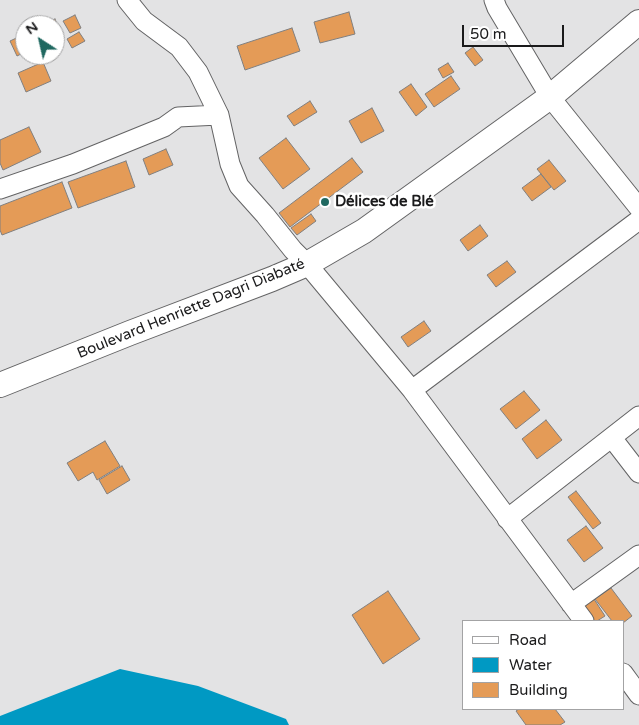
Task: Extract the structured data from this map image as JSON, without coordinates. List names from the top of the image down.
{
  "streets": {
    "main road": ["Boulevard Henriette Dagri Diabaté"]
  },
  "places": ["Délices de Blé"],
  "legend": ["Road", "Water", "Building"],
  "scale_bar": "50 m",
  "north": "top left"
}
